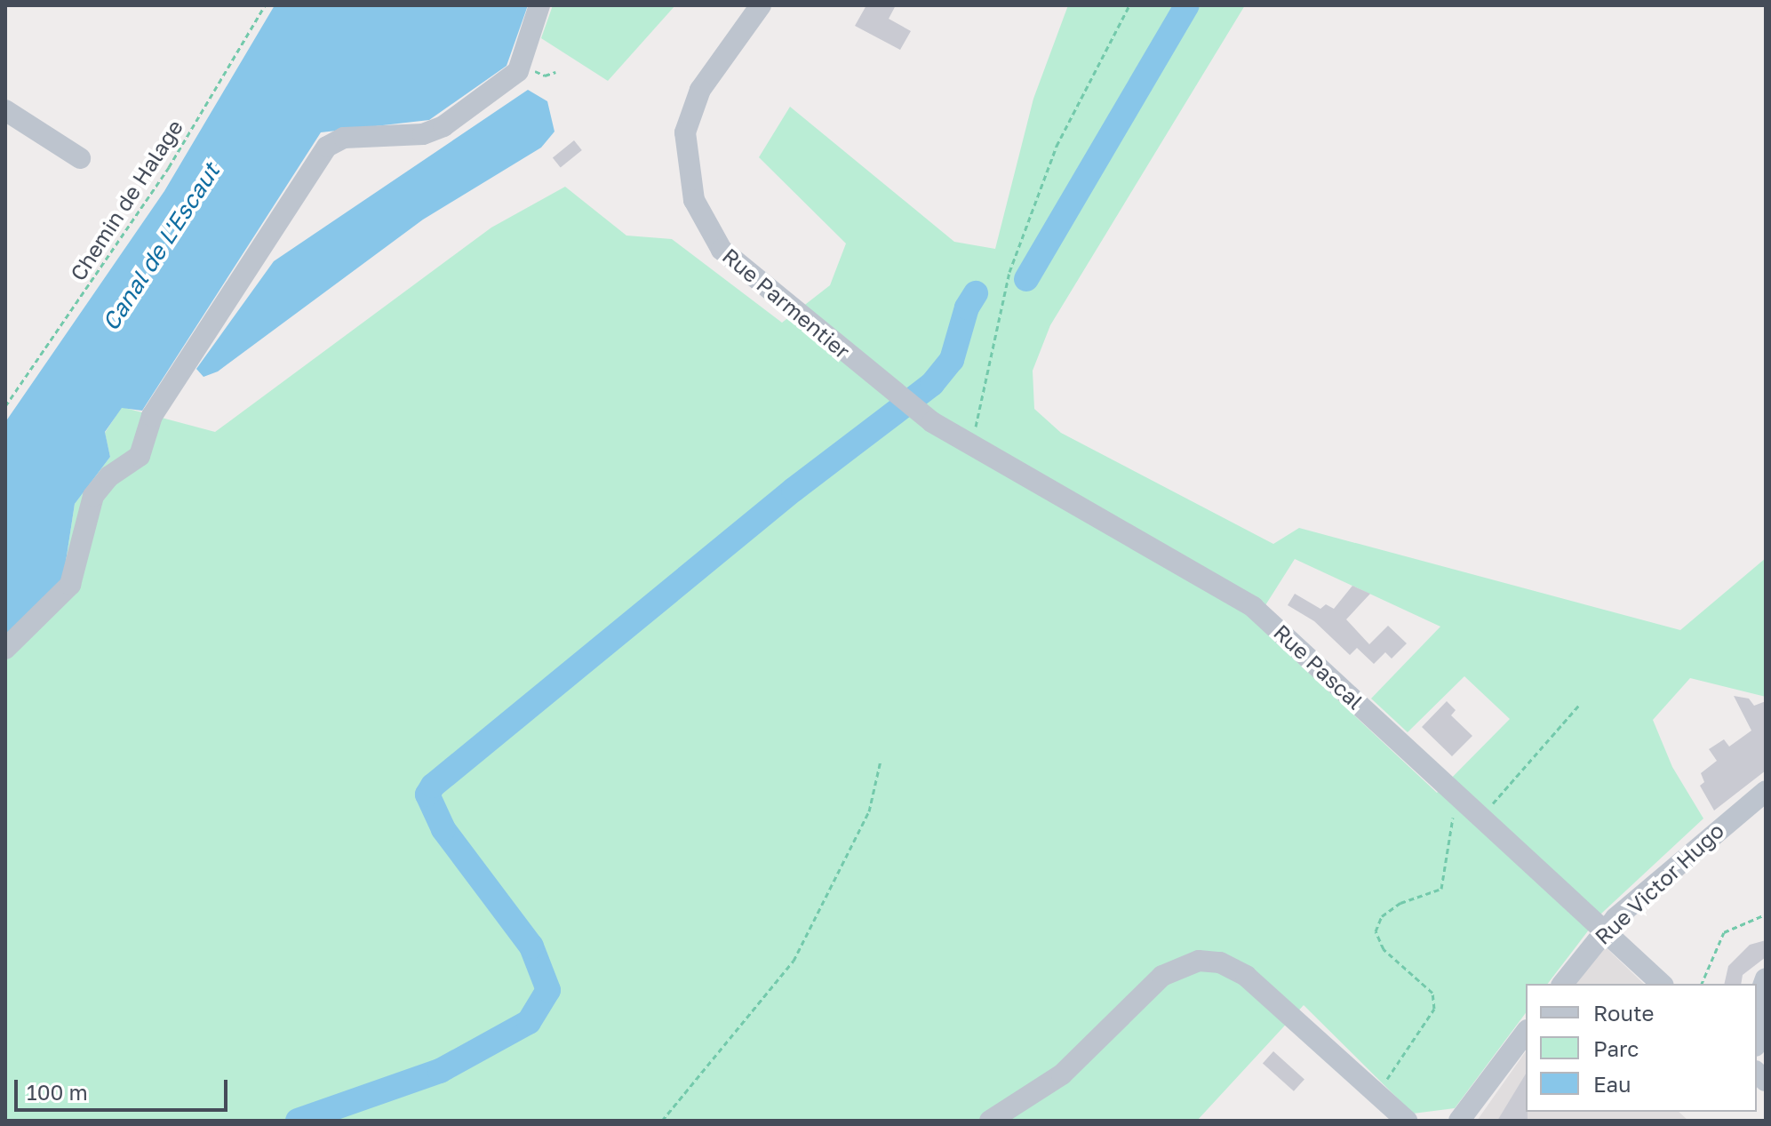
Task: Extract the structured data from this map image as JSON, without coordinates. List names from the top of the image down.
{
  "streets": {
    "street": ["Rue Parmentier", "Rue Pascal", "Rue Victor Hugo"],
    "path": ["Chemin de Halage"]
  },
  "crossings": [
    ["Rue Parmentier", "Rue Pascal"],
    ["Rue Pascal", "Rue Victor Hugo"]
  ],
  "water": ["Canal de L'Escaut"],
  "legend": ["Route", "Parc", "Eau"],
  "scale_bar": "100 m"
}
